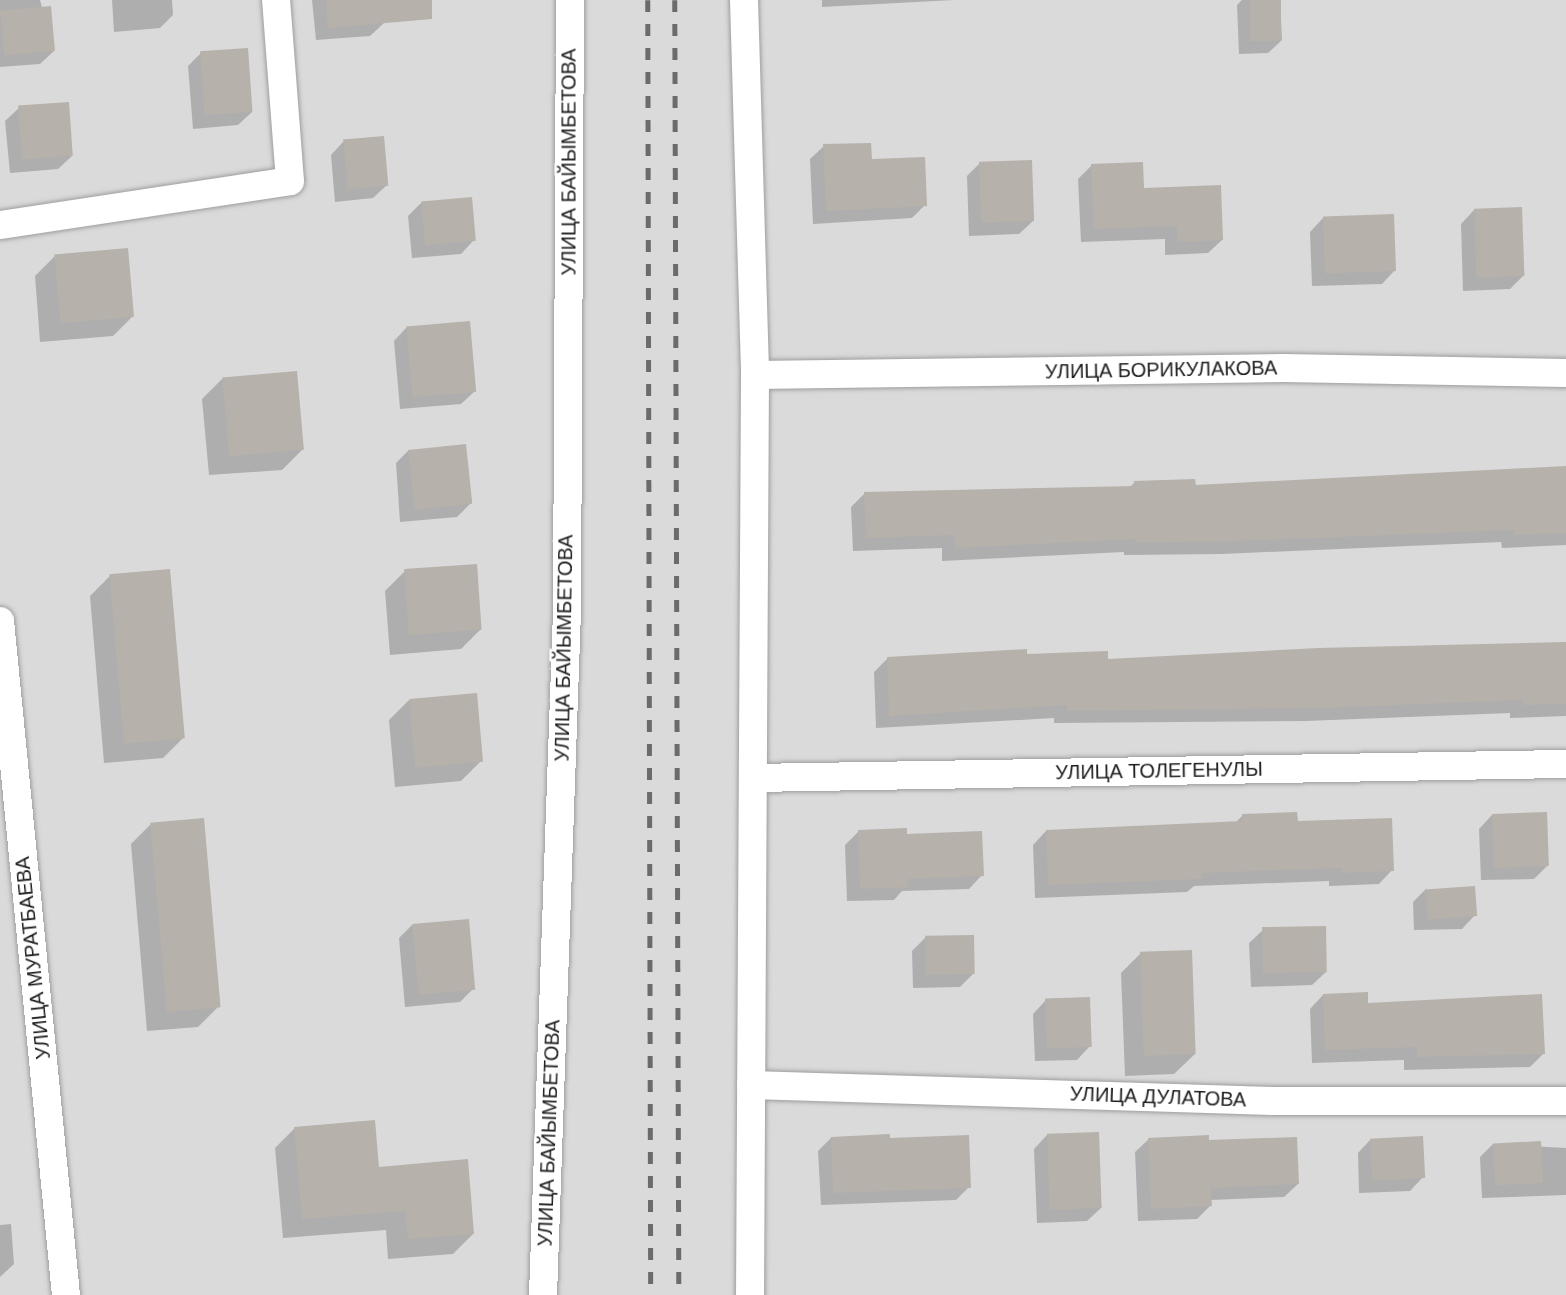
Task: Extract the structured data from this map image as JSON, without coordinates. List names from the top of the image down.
{
  "streets": {
    "street": [
      "УЛИЦА БАЙЫМБЕТОВА",
      "УЛИЦА БОРИКУЛАКОВА",
      "УЛИЦА ТОЛЕГЕНУЛЫ",
      "УЛИЦА МУРАТБАЕВА",
      "УЛИЦА ДУЛАТОВА"
    ]
  }
}
